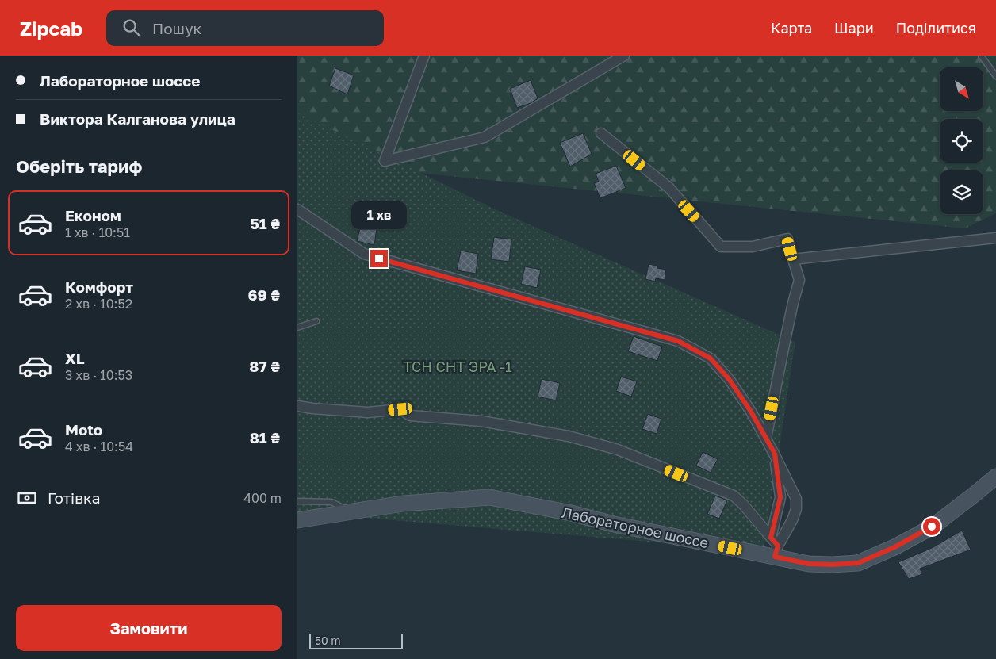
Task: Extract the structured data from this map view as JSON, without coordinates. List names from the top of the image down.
{
  "streets": {
    "main road": ["Лабораторное шоссе"]
  },
  "parks": ["ТСН СНТ ЭРА -1"],
  "scale_bar": "50 m",
  "north": "bottom right",
  "page": {
    "header": "Zipcab",
    "search": "Пошук",
    "nav": ["Карта", "Шари", "Поділитися"],
    "banner": ["Лабораторное шоссе", "Виктора Калганова улица"],
    "heading": "Оберіть тариф",
    "list": [
      {
        "name": "Економ",
        "note": "1 хв · 10:51",
        "value": "51 ₴"
      },
      {
        "name": "Комфорт",
        "note": "2 хв · 10:52",
        "value": "69 ₴"
      },
      {
        "name": "XL",
        "note": "3 хв · 10:53",
        "value": "87 ₴"
      },
      {
        "name": "Moto",
        "note": "4 хв · 10:54",
        "value": "81 ₴"
      }
    ],
    "bubble": "1 хв",
    "pay": ["Готівка", "400 m"],
    "buttons": "Замовити",
    "scale": "50 m"
  }
}
